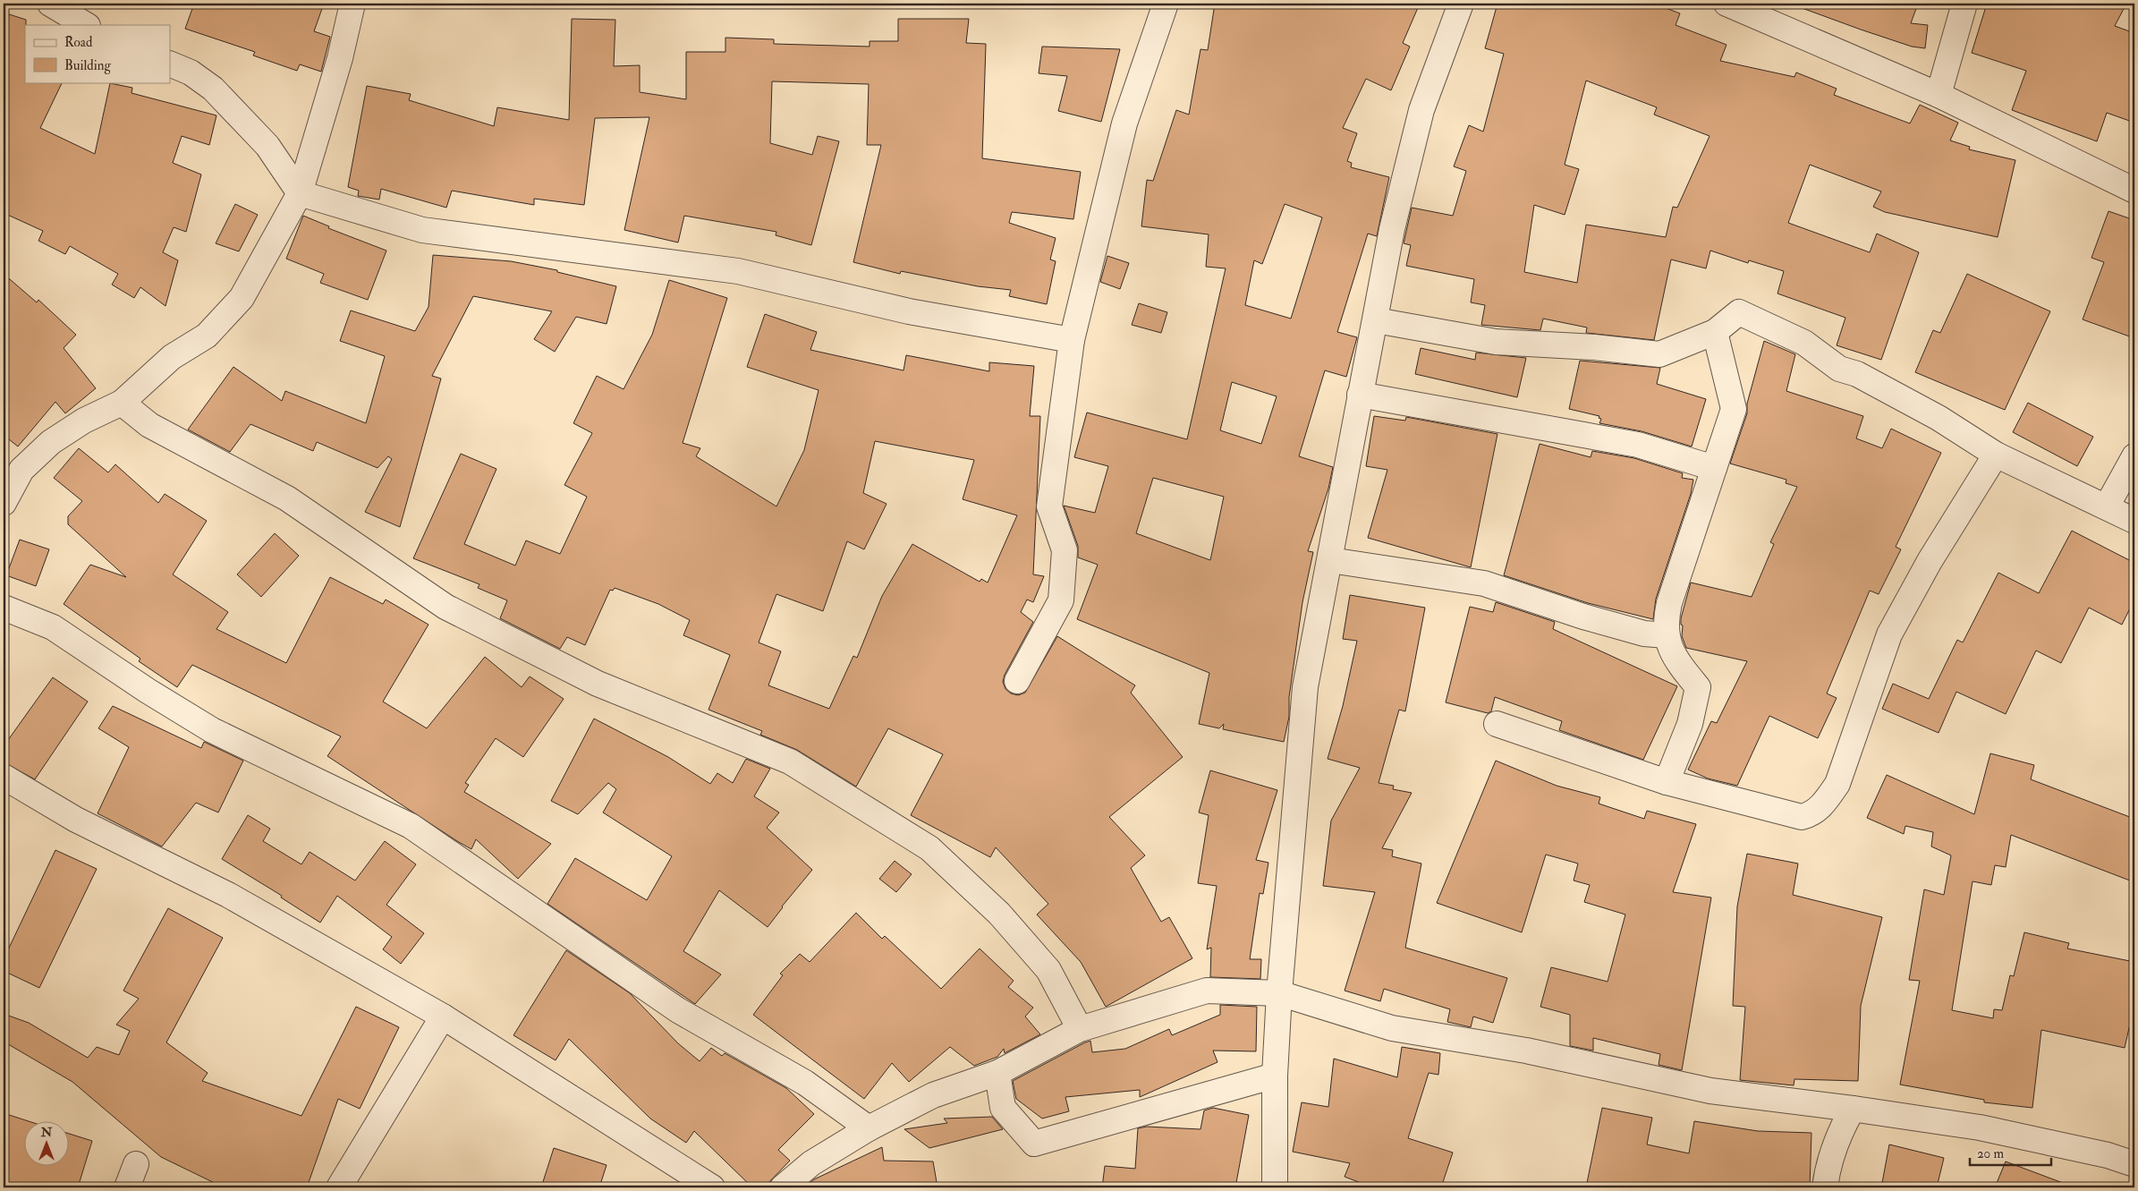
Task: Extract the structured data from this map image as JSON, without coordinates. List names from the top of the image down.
{
  "legend": ["Road", "Building"],
  "scale_bar": "20 m",
  "north": "top"
}
